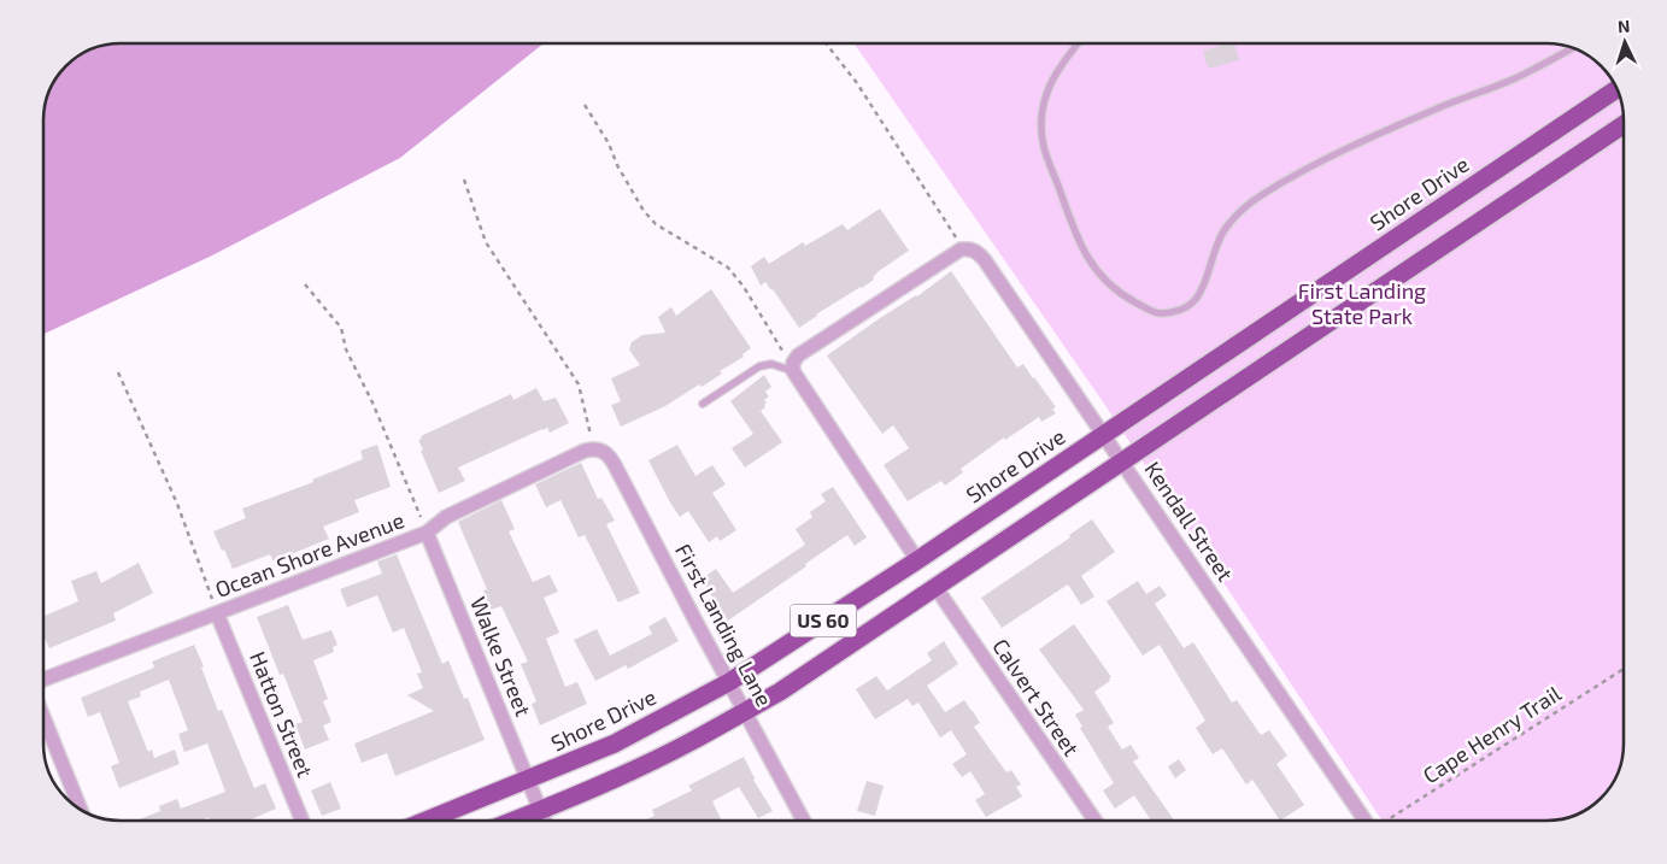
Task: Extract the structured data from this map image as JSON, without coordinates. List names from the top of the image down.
{
  "streets": {
    "highway": ["Shore Drive", "US 60"],
    "street": [
      "Kendall Street",
      "Ocean Shore Avenue",
      "First Landing Lane",
      "Walke Street",
      "Calvert Street",
      "Hatton Street"
    ],
    "path": ["Cape Henry Trail"]
  },
  "crossings": [
    ["Shore Drive", "Kendall Street"],
    ["Shore Drive", "First Landing Lane"],
    ["Shore Drive", "Walke Street"],
    ["Kendall Street", "US 60"],
    ["Ocean Shore Avenue", "First Landing Lane"],
    ["Ocean Shore Avenue", "Walke Street"],
    ["Ocean Shore Avenue", "Hatton Street"],
    ["US 60", "First Landing Lane"],
    ["US 60", "Walke Street"],
    ["US 60", "Calvert Street"]
  ],
  "parks": ["First Landing State Park"],
  "north": "top"
}
